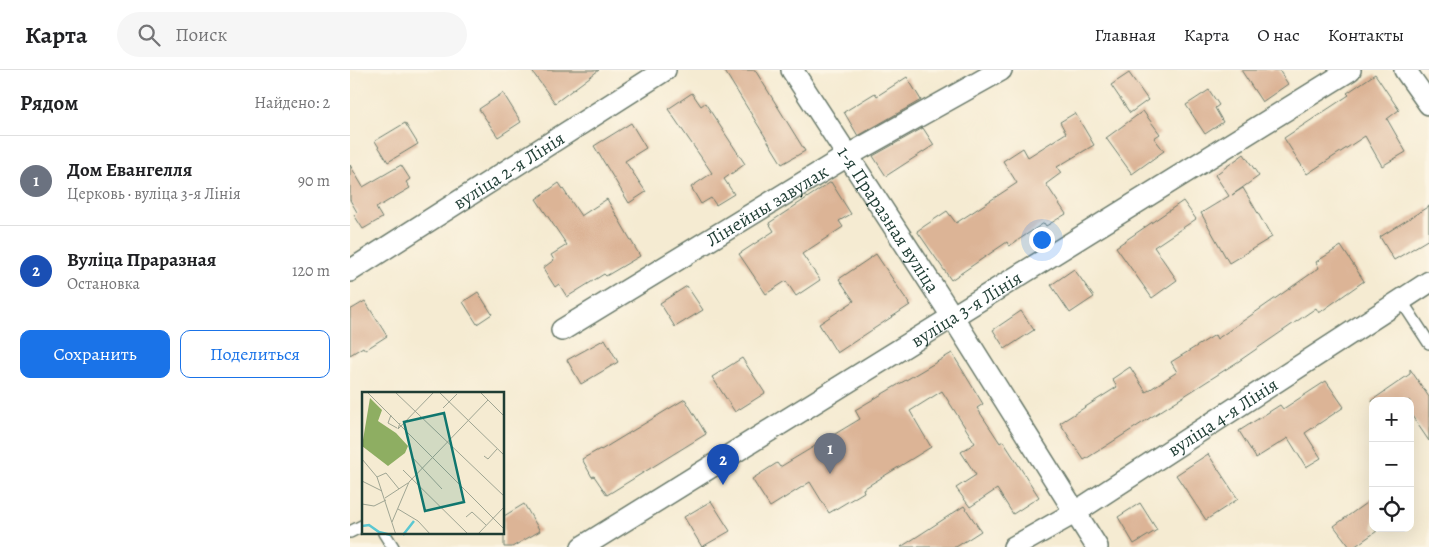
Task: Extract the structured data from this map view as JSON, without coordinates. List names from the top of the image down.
{
  "streets": {
    "street": [
      "вуліца 2-я Лінія",
      "Лінейны завулак",
      "1-я Праразная вуліца",
      "вуліца 3-я Лінія",
      "вуліца 4-я Лінія"
    ]
  },
  "crossings": [
    ["Лінейны завулак", "1-я Праразная вуліца"],
    ["1-я Праразная вуліца", "вуліца 3-я Лінія"],
    ["1-я Праразная вуліца", "вуліца 4-я Лінія"]
  ],
  "page": {
    "header": "Карта",
    "search": "Поиск",
    "nav": [
      "Главная",
      "Карта",
      "О нас",
      "Контакты"
    ],
    "heading": ["Рядом", "Найдено: 2"],
    "list": [
      {
        "mark": "1",
        "name": "Дом Евангелля",
        "note": "Церковь · вуліца 3-я Лінія",
        "value": "90 m"
      },
      {
        "mark": "2",
        "name": "Вуліца Праразная",
        "note": "Остановка",
        "value": "120 m"
      }
    ],
    "buttons": ["Сохранить", "Поделиться"],
    "map_buttons": ["+", "−"],
    "pins": ["1", "2"]
  }
}
